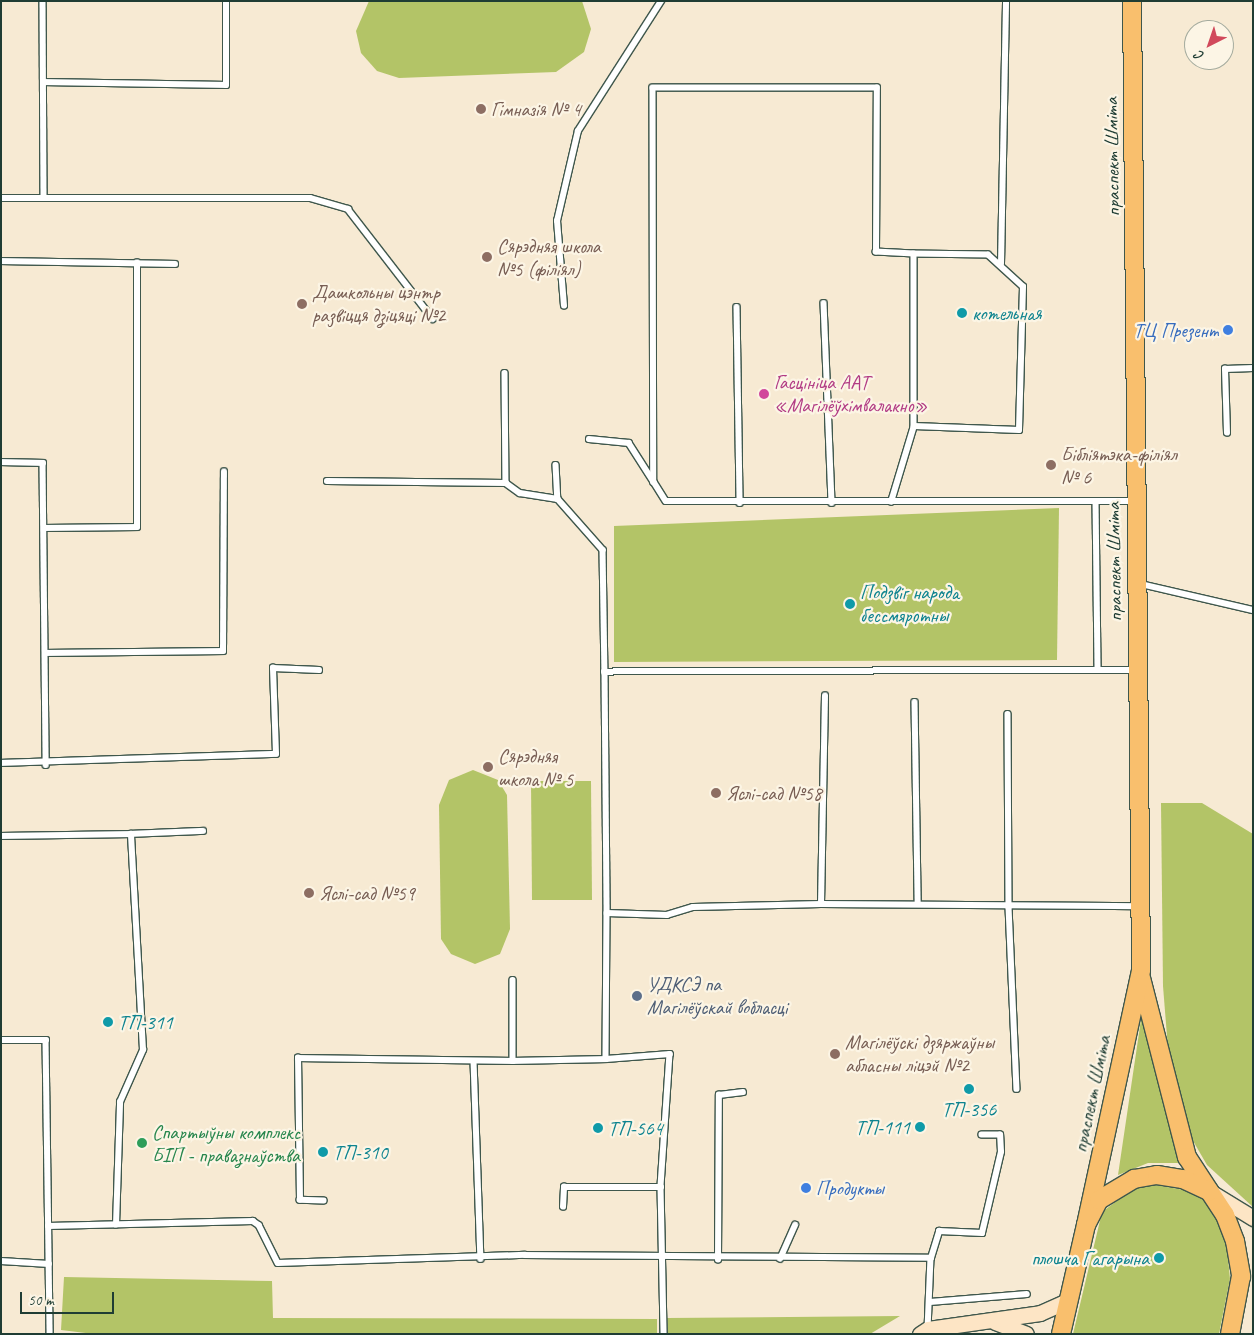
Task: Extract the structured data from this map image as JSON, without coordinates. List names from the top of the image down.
{
  "streets": {
    "main road": ["праспект Шміта"]
  },
  "places": [
    "Гімназія № 4",
    "Сярэдняя школа №5 (філіял)",
    "Дашкольны цэнтр развіцця дзіцяці №2",
    "котельная",
    "ТЦ Презент",
    "Гасцініца ААТ «Магілёўхімвалакно»",
    "Бібліятэка-філіял № 6",
    "Подзвіг народа бессмяротны",
    "Сярэдняя школа № 5",
    "Яслі-сад №58",
    "Яслі-сад №59",
    "УДКСЭ па Магілёўскай вобласці",
    "ТП-311",
    "Магілёўскі дзяржаўны абласны ліцэй №2",
    "ТП-356",
    "ТП-111",
    "ТП-564",
    "Спартыўны комплекс БІП - правазнаўства",
    "ТП-310",
    "Продукты",
    "плошча Гагарына"
  ],
  "scale_bar": "50 m",
  "north": "bottom left"
}
